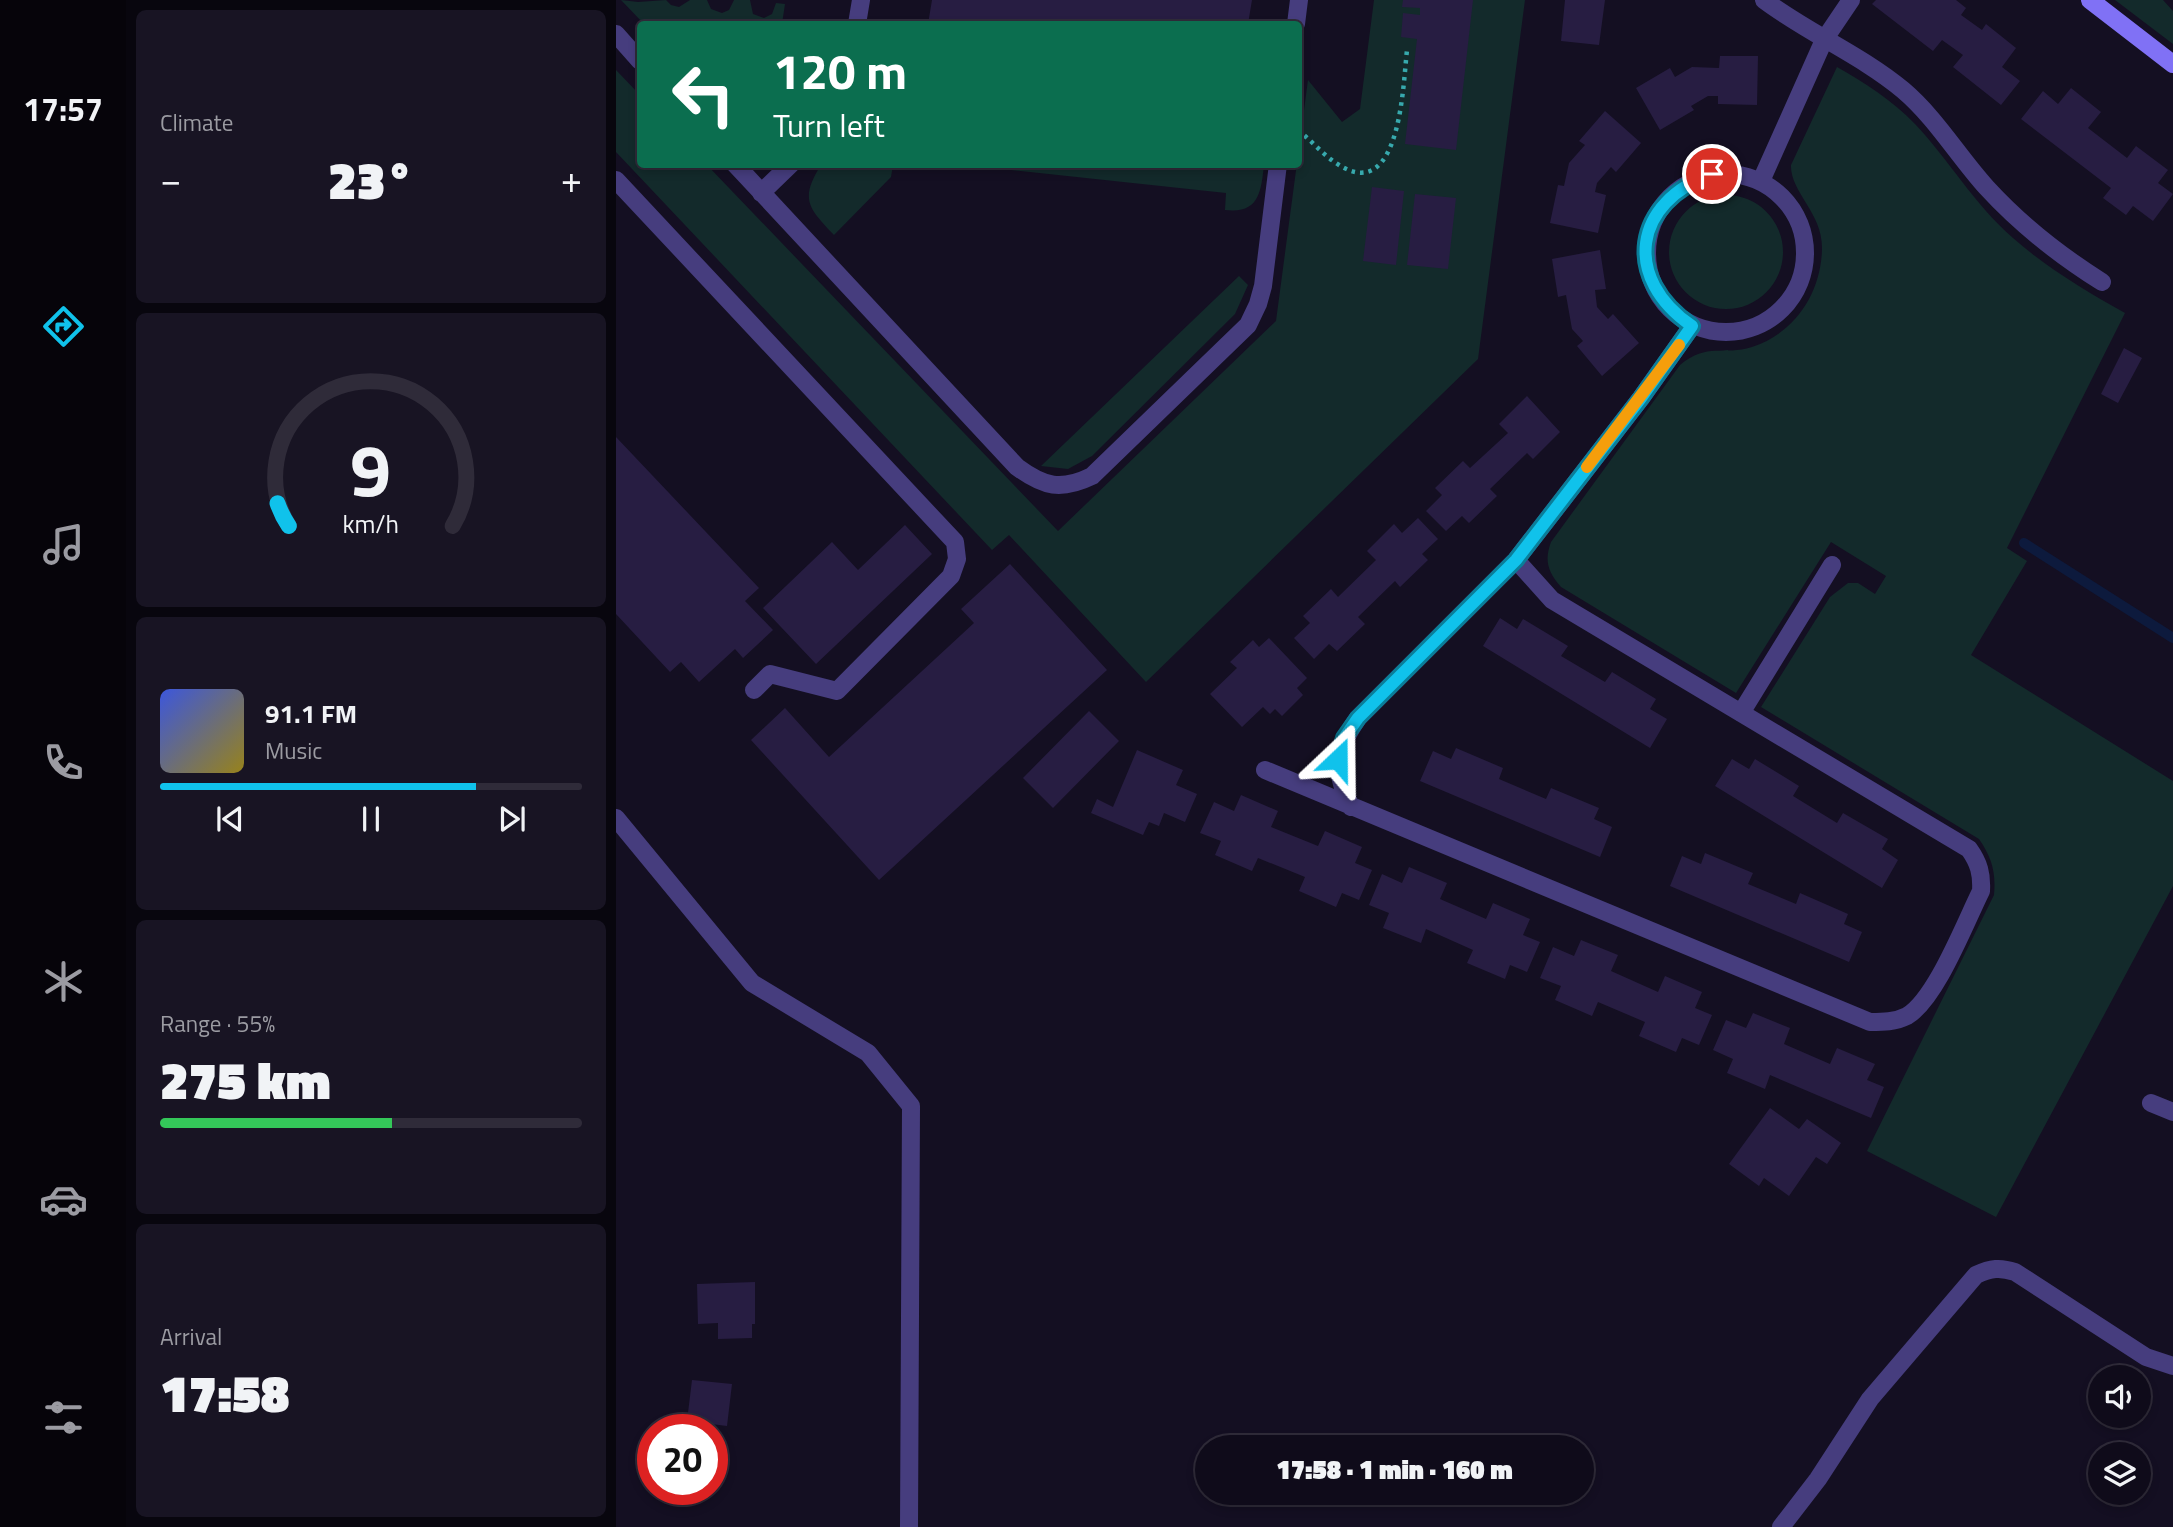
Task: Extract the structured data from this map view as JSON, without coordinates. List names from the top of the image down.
{
  "page": {
    "tabs": "17:57",
    "tile": [
      "Climate",
      ["Range · 55%", "275 km"],
      ["Arrival", "17:58"]
    ],
    "turn": ["120 m", "Turn left"],
    "heat": ["−", "23°", "+"],
    "song": ["91.1 FM", "Music"],
    "limit": "20",
    "trip": "17:58 · 1 min · 160 m",
    "gauge": ["9", "km/h"]
  }
}
